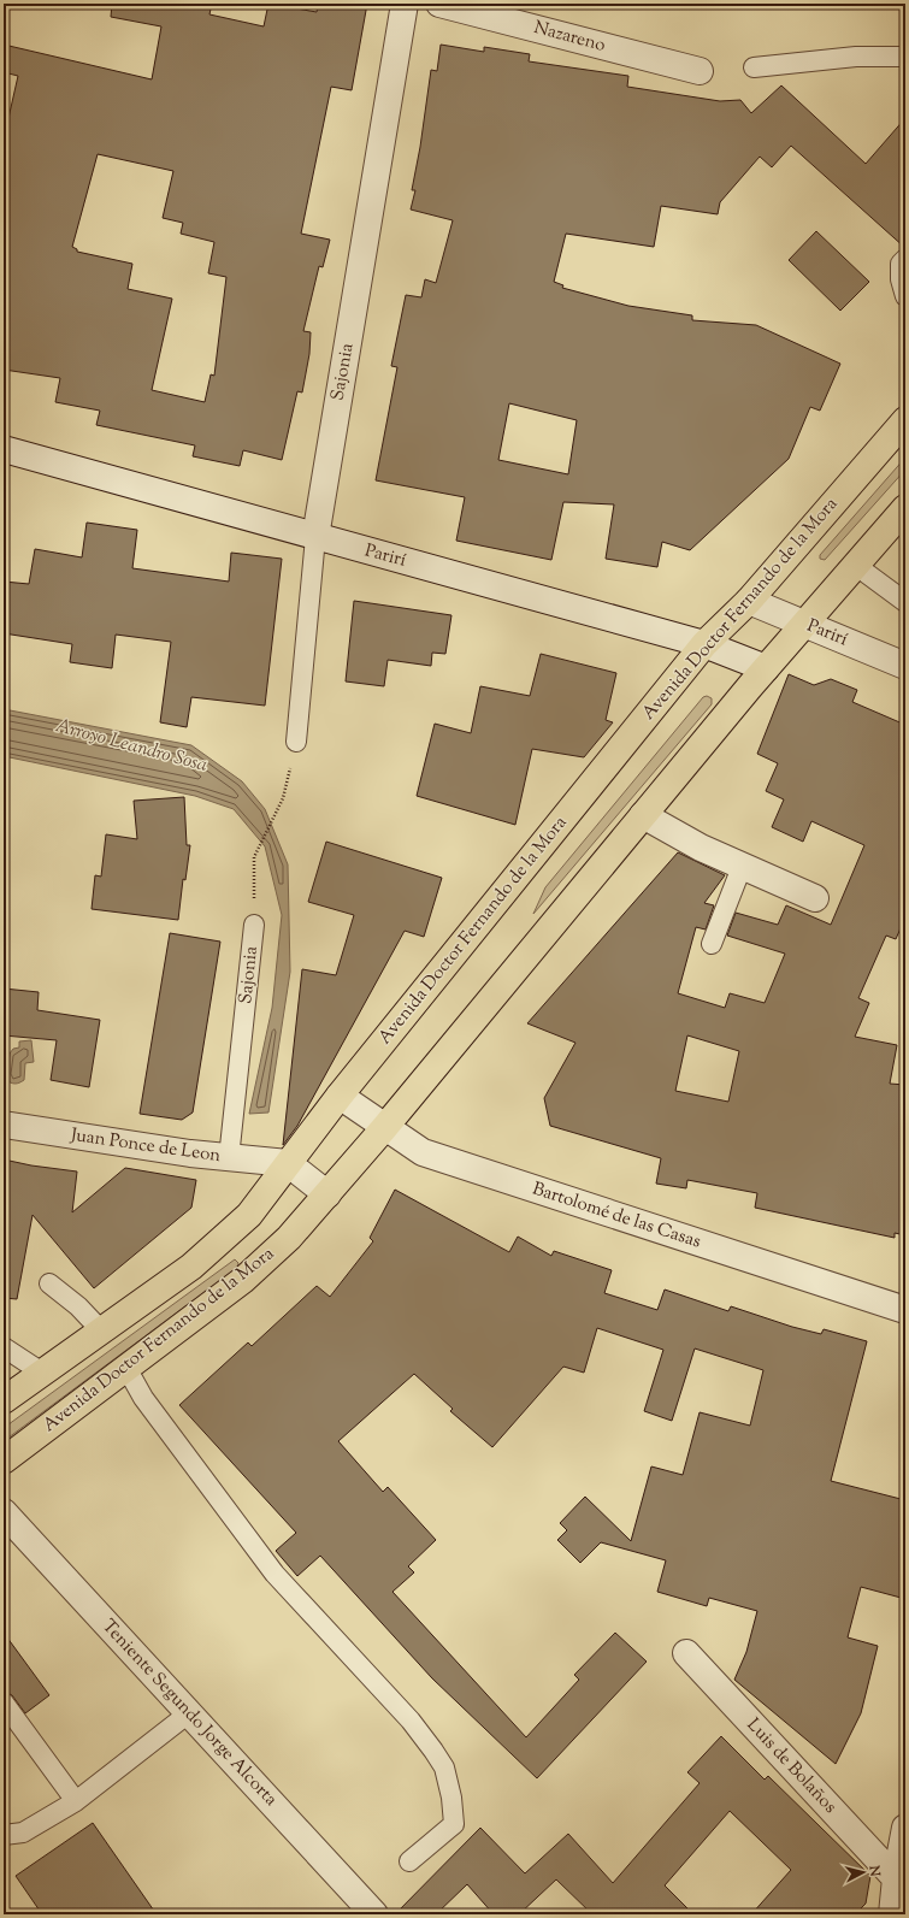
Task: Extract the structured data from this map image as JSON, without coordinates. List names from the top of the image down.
{
  "streets": {
    "highway": ["Avenida Doctor Fernando de la Mora"],
    "street": [
      "Nazareno",
      "Sajonia",
      "Parirí",
      "Juan Ponce de Leon",
      "Bartolomé de las Casas",
      "Teniente Segundo Jorge Alcorta",
      "Luis de Bolaños"
    ]
  },
  "crossings": [
    ["Sajonia", "Parirí"],
    ["Sajonia", "Juan Ponce de Leon"],
    ["Parirí", "Avenida Doctor Fernando de la Mora"],
    ["Avenida Doctor Fernando de la Mora", "Juan Ponce de Leon"],
    ["Avenida Doctor Fernando de la Mora", "Bartolomé de las Casas"]
  ],
  "water": ["Arroyo Leandro Sosa"],
  "north": "right"
}
